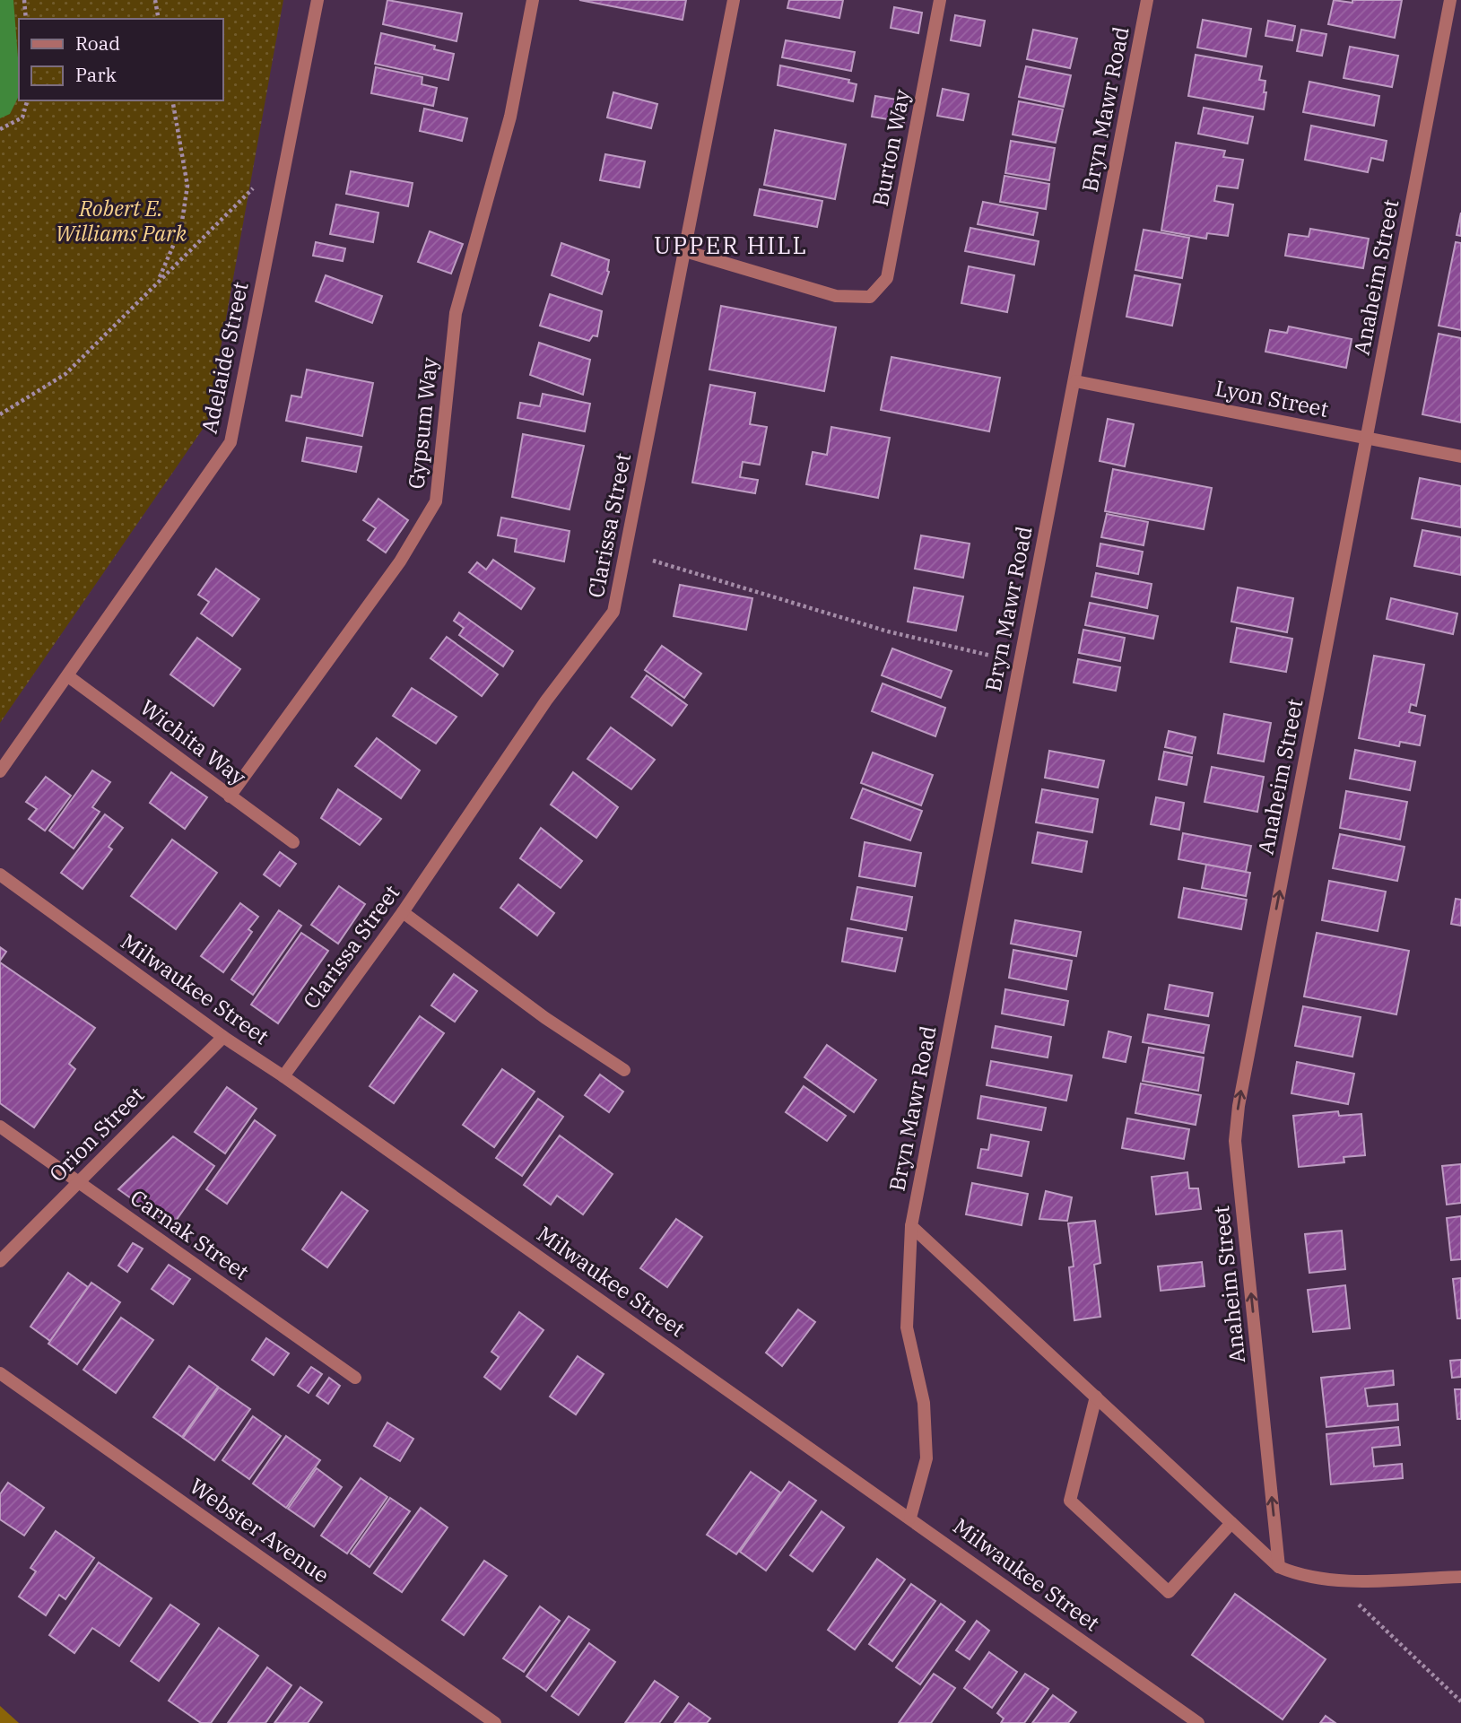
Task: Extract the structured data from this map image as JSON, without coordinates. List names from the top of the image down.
{
  "streets": {
    "street": [
      "Bryn Mawr Road",
      "Burton Way",
      "Anaheim Street",
      "Adelaide Street",
      "Lyon Street",
      "Gypsum Way",
      "Clarissa Street",
      "Wichita Way",
      "Milwaukee Street",
      "Orion Street",
      "Carnak Street",
      "Webster Avenue"
    ]
  },
  "crossings": [
    ["Bryn Mawr Road", "Anaheim Street"],
    ["Bryn Mawr Road", "Lyon Street"],
    ["Bryn Mawr Road", "Milwaukee Street"],
    ["Burton Way", "Clarissa Street"],
    ["Anaheim Street", "Lyon Street"],
    ["Adelaide Street", "Wichita Way"],
    ["Gypsum Way", "Wichita Way"],
    ["Clarissa Street", "Milwaukee Street"],
    ["Milwaukee Street", "Orion Street"],
    ["Orion Street", "Carnak Street"]
  ],
  "one_way": ["Anaheim Street"],
  "districts": ["UPPER HILL"],
  "parks": ["Robert E. Williams Park"],
  "legend": ["Road", "Park"]
}
